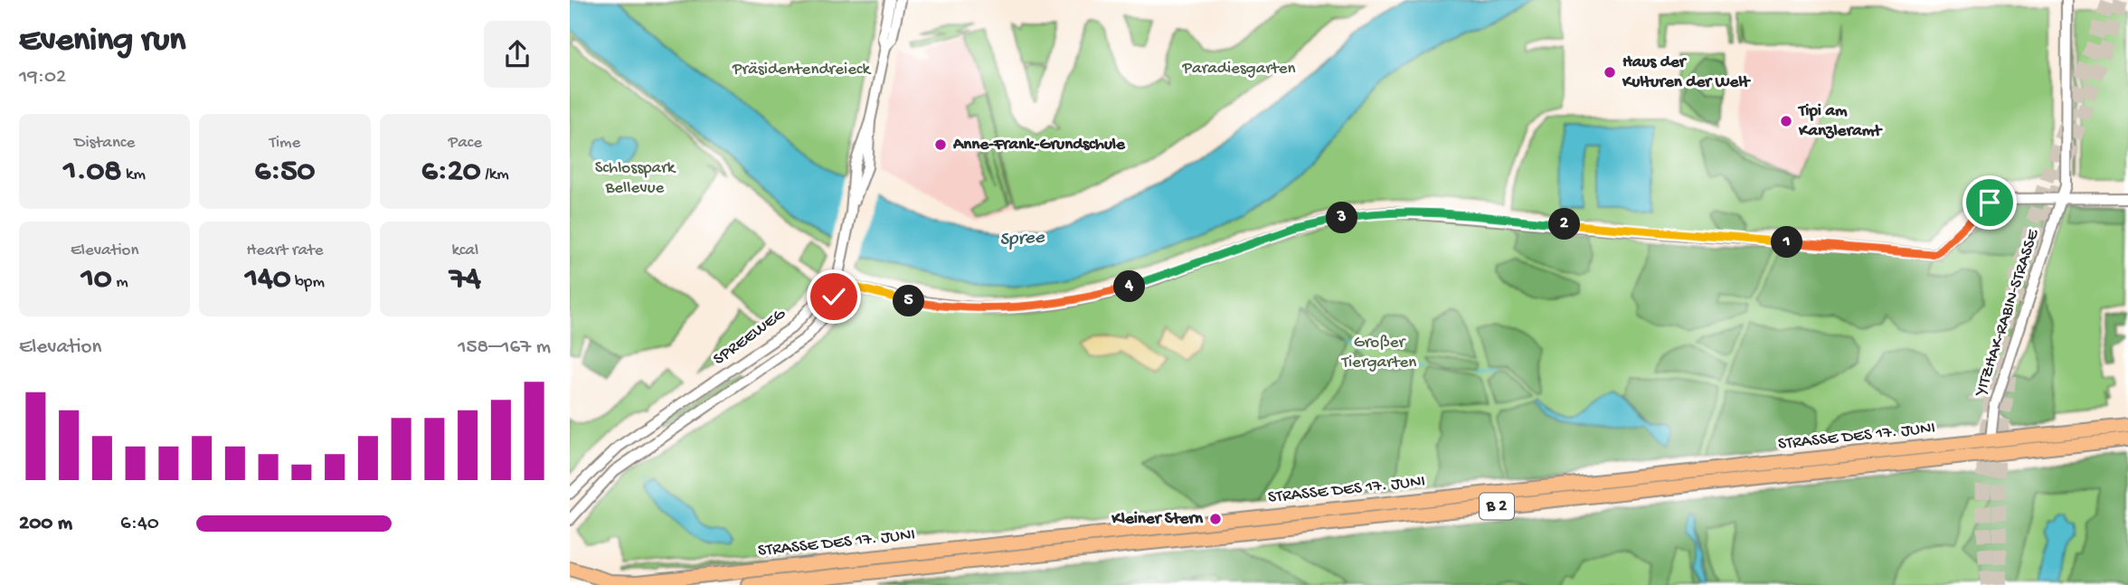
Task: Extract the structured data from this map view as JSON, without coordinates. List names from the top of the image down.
{
  "streets": {
    "main road": ["STRASSE DES 17. JUNI", "B 2"],
    "street": ["YITZHAK-RABIN-STRASSE", "SPREEWEG"]
  },
  "crossings": [
    ["YITZHAK-RABIN-STRASSE", "STRASSE DES 17. JUNI"]
  ],
  "water": ["Spree"],
  "parks": [
    "Paradiesgarten",
    "Präsidentendreieck",
    "Schlosspark Bellevue",
    "Großer Tiergarten"
  ],
  "places": [
    "Haus der Kulturen der Welt",
    "Tipi am Kanzleramt",
    "Anne-Frank-Grundschule",
    "Kleiner Stern"
  ],
  "page": {
    "heading": ["Evening run", "19:02"],
    "stats": [
      ["Distance", "1.08 km"],
      ["Time", "6:50"],
      ["Pace", "6:20 /km"],
      ["Elevation", "10 m"],
      ["Heart rate", "140 bpm"],
      ["kcal", "74"]
    ],
    "pins": [
      "3",
      "2",
      "1",
      "4",
      "5"
    ],
    "chart": ["Elevation", "158–167 m"],
    "list": [
      {
        "name": "200 m",
        "note": "6:40"
      }
    ]
  }
}
